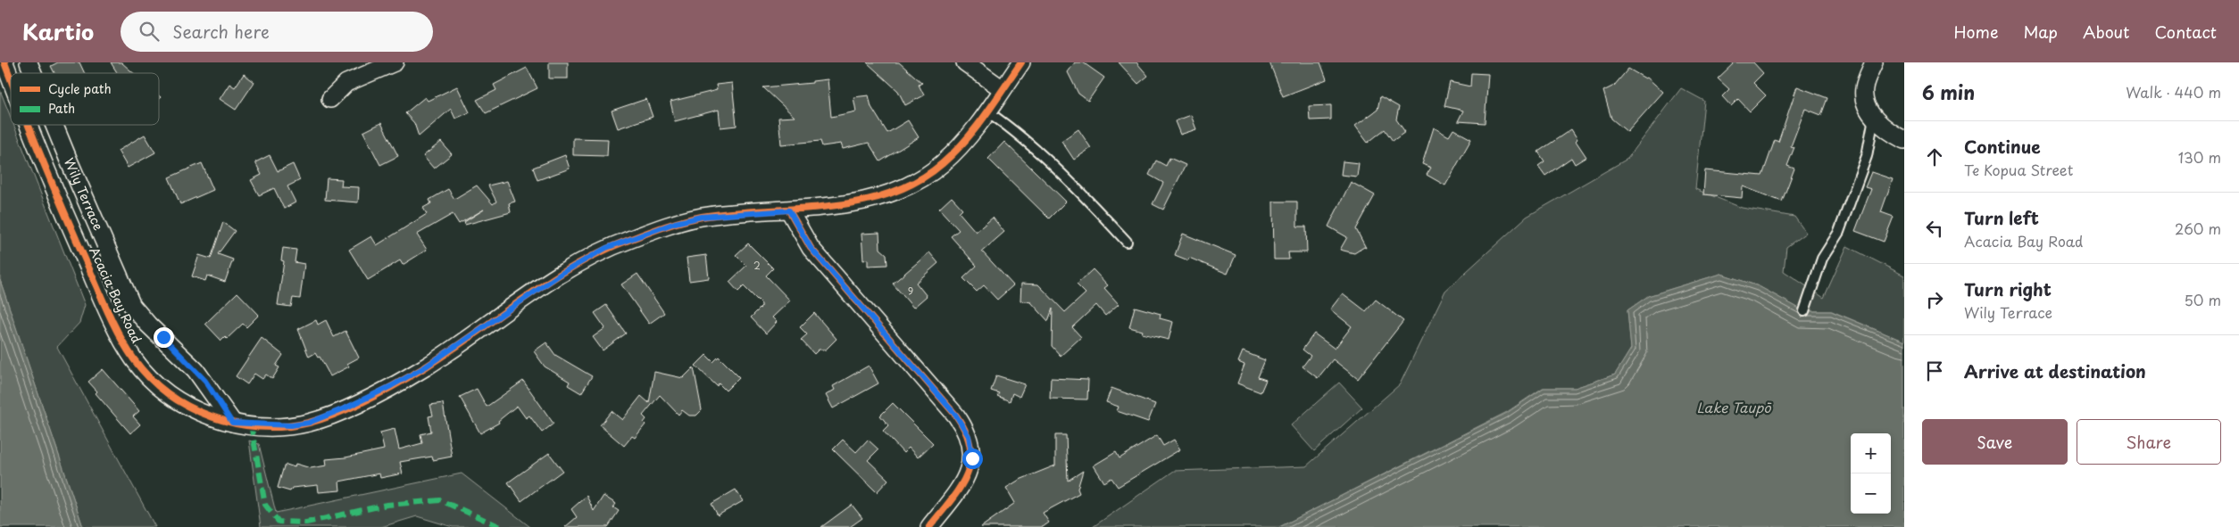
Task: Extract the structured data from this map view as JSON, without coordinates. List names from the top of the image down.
{
  "streets": {
    "street": ["Wily Terrace", "Acacia Bay Road"]
  },
  "crossings": [
    ["Wily Terrace", "Acacia Bay Road"]
  ],
  "water": ["Lake Taupō"],
  "house_numbers": ["2", "9"],
  "legend": ["Cycle path", "Path"],
  "page": {
    "header": "Kartio",
    "search": "Search here",
    "nav": [
      "Home",
      "Map",
      "About",
      "Contact"
    ],
    "heading": ["6 min", "Walk · 440 m"],
    "list": [
      ["Continue", "Te Kopua Street", "130 m"],
      ["Turn left", "Acacia Bay Road", "260 m"],
      ["Turn right", "Wily Terrace", "50 m"],
      "Arrive at destination"
    ],
    "buttons": ["Save", "Share"],
    "map_buttons": ["+", "−"]
  }
}
